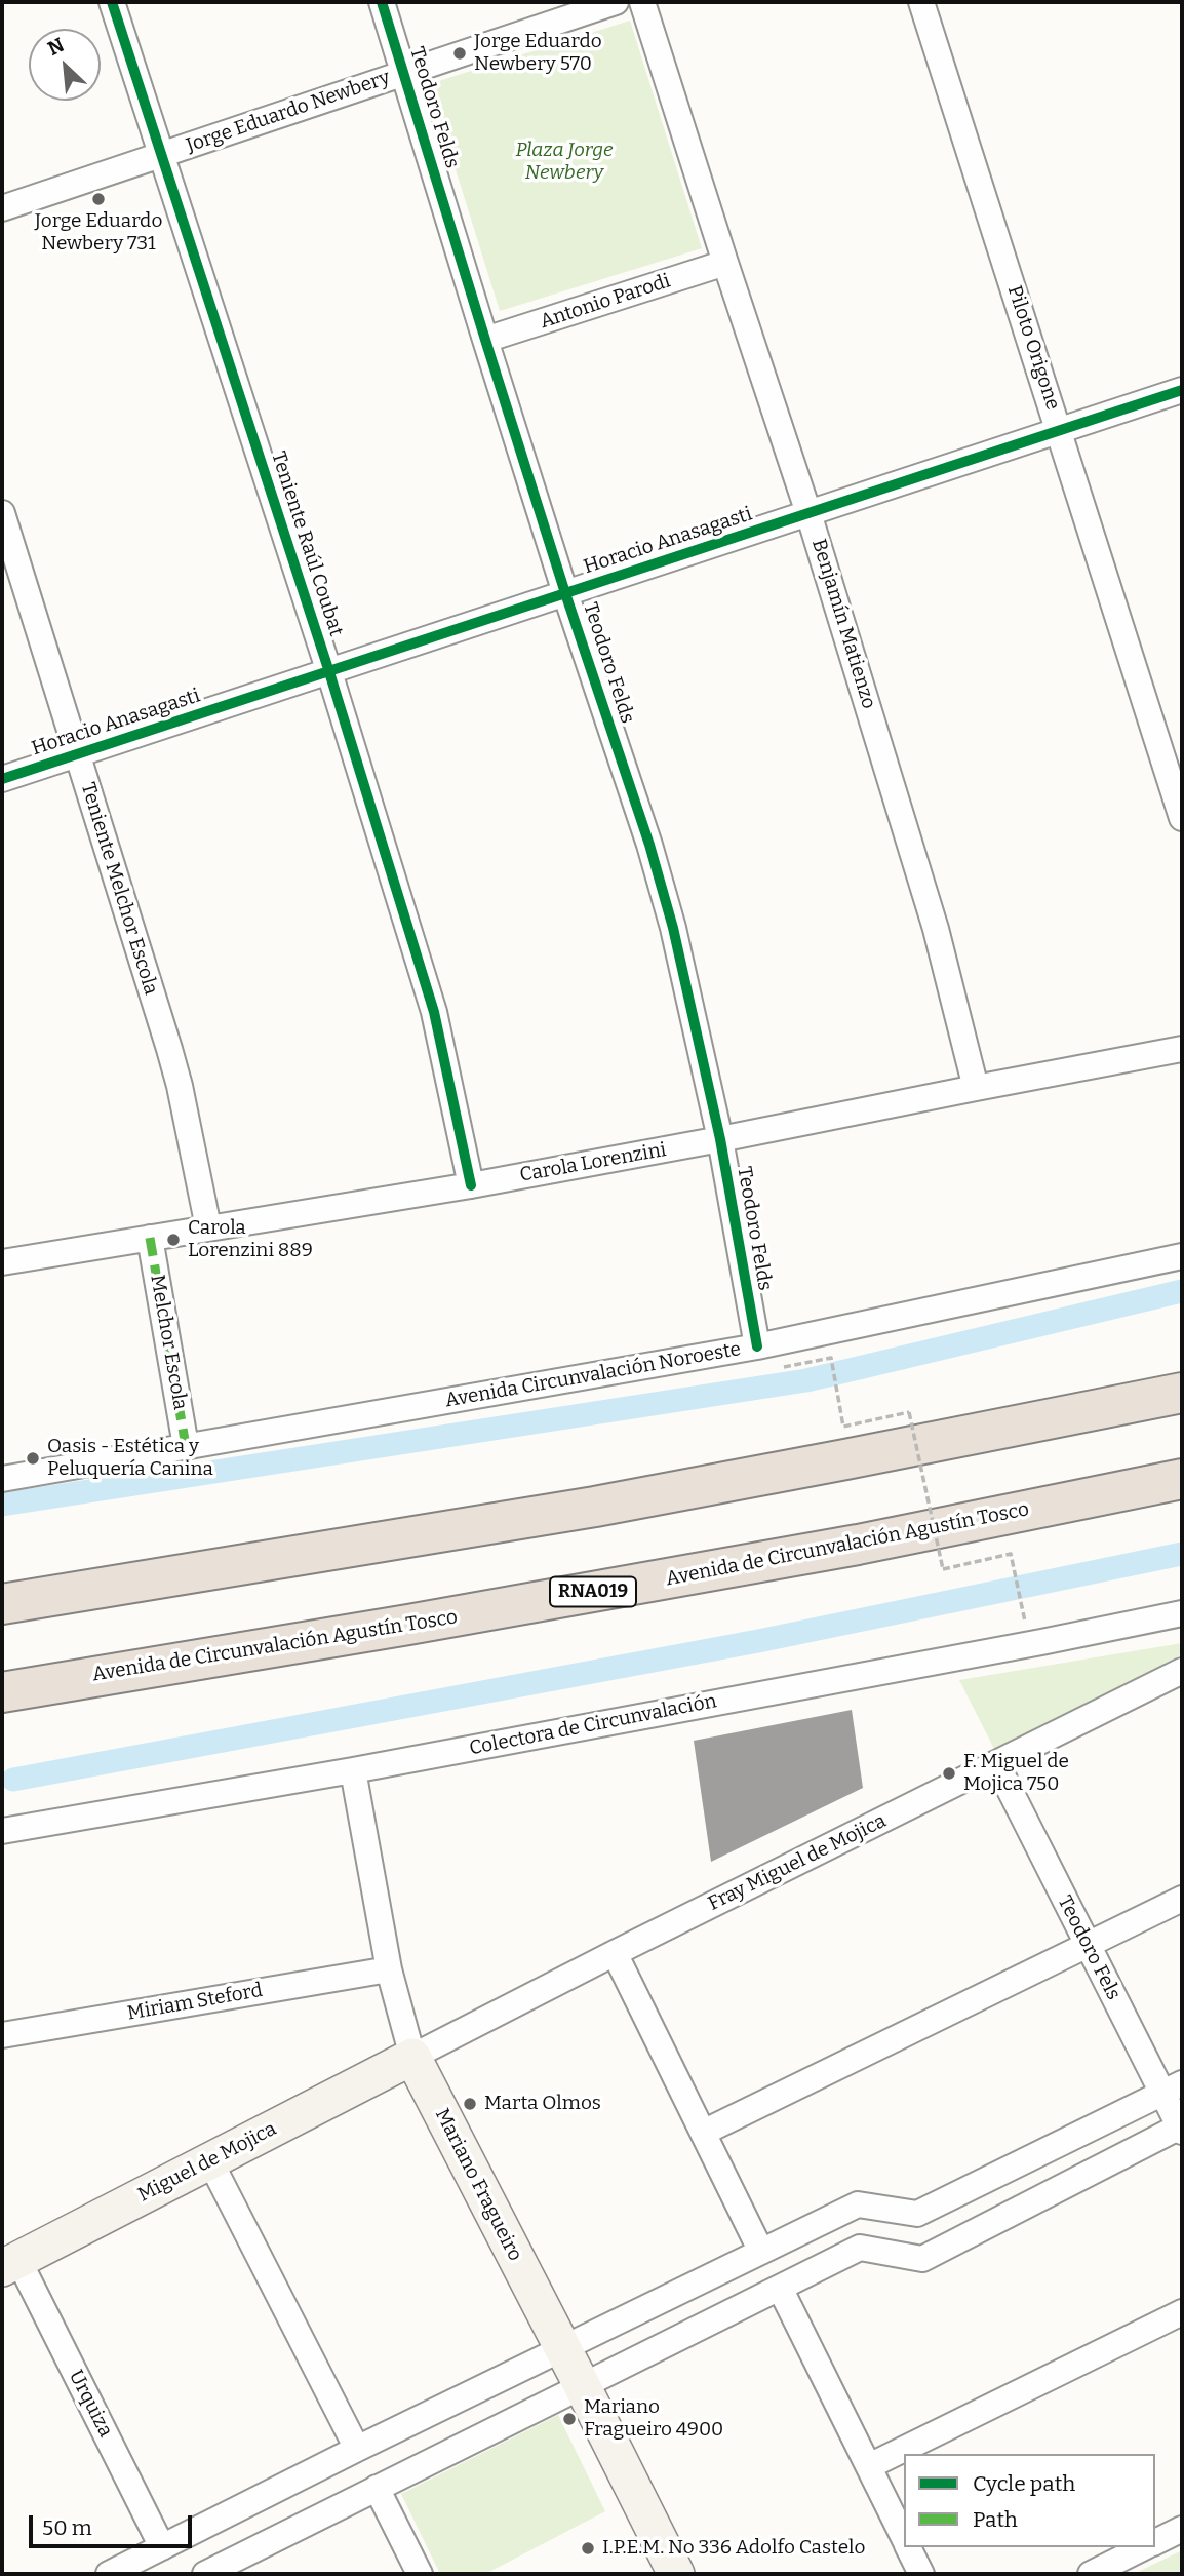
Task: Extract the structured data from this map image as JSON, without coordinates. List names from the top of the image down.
{
  "streets": {
    "highway": ["Avenida de Circunvalación Agustín Tosco", "RNA019"],
    "main road": ["Miguel de Mojica", "Mariano Fragueiro"],
    "street": [
      "Teodoro Felds",
      "Jorge Eduardo Newbery",
      "Antonio Parodi",
      "Piloto Origone",
      "Horacio Anasagasti",
      "Teniente Raúl Coubat",
      "Benjamín Matienzo",
      "Teniente Melchor Escola",
      "Carola Lorenzini",
      "Melchor Escola",
      "Avenida Circunvalación Noroeste",
      "Colectora de Circunvalación",
      "Fray Miguel de Mojica",
      "Teodoro Fels",
      "Miriam Steford",
      "Urquiza"
    ]
  },
  "crossings": [
    ["Teodoro Felds", "Jorge Eduardo Newbery"],
    ["Teodoro Felds", "Antonio Parodi"],
    ["Teodoro Felds", "Horacio Anasagasti"],
    ["Teodoro Felds", "Carola Lorenzini"],
    ["Teodoro Felds", "Avenida Circunvalación Noroeste"],
    ["Jorge Eduardo Newbery", "Teniente Raúl Coubat"],
    ["Antonio Parodi", "Benjamín Matienzo"],
    ["Piloto Origone", "Horacio Anasagasti"],
    ["Horacio Anasagasti", "Teniente Raúl Coubat"],
    ["Horacio Anasagasti", "Benjamín Matienzo"],
    ["Horacio Anasagasti", "Teniente Melchor Escola"],
    ["Teniente Raúl Coubat", "Carola Lorenzini"],
    ["Benjamín Matienzo", "Carola Lorenzini"],
    ["Teniente Melchor Escola", "Carola Lorenzini"],
    ["Carola Lorenzini", "Melchor Escola"],
    ["Melchor Escola", "Avenida Circunvalación Noroeste"],
    ["Colectora de Circunvalación", "Mariano Fragueiro"],
    ["Fray Miguel de Mojica", "Teodoro Fels"],
    ["Fray Miguel de Mojica", "Miguel de Mojica"],
    ["Fray Miguel de Mojica", "Mariano Fragueiro"],
    ["Miriam Steford", "Mariano Fragueiro"],
    ["Miguel de Mojica", "Mariano Fragueiro"],
    ["Miguel de Mojica", "Urquiza"]
  ],
  "parks": ["Plaza Jorge Newbery"],
  "places": [
    "Jorge Eduardo Newbery 570",
    "Jorge Eduardo Newbery 731",
    "Carola Lorenzini 889",
    "Oasis - Estética y Peluquería Canina",
    "F. Miguel de Mojica 750",
    "Marta Olmos",
    "Mariano Fragueiro 4900",
    "I.P.E.M. No 336 Adolfo Castelo"
  ],
  "legend": ["Cycle path", "Path"],
  "scale_bar": "50 m",
  "north": "top left"
}
